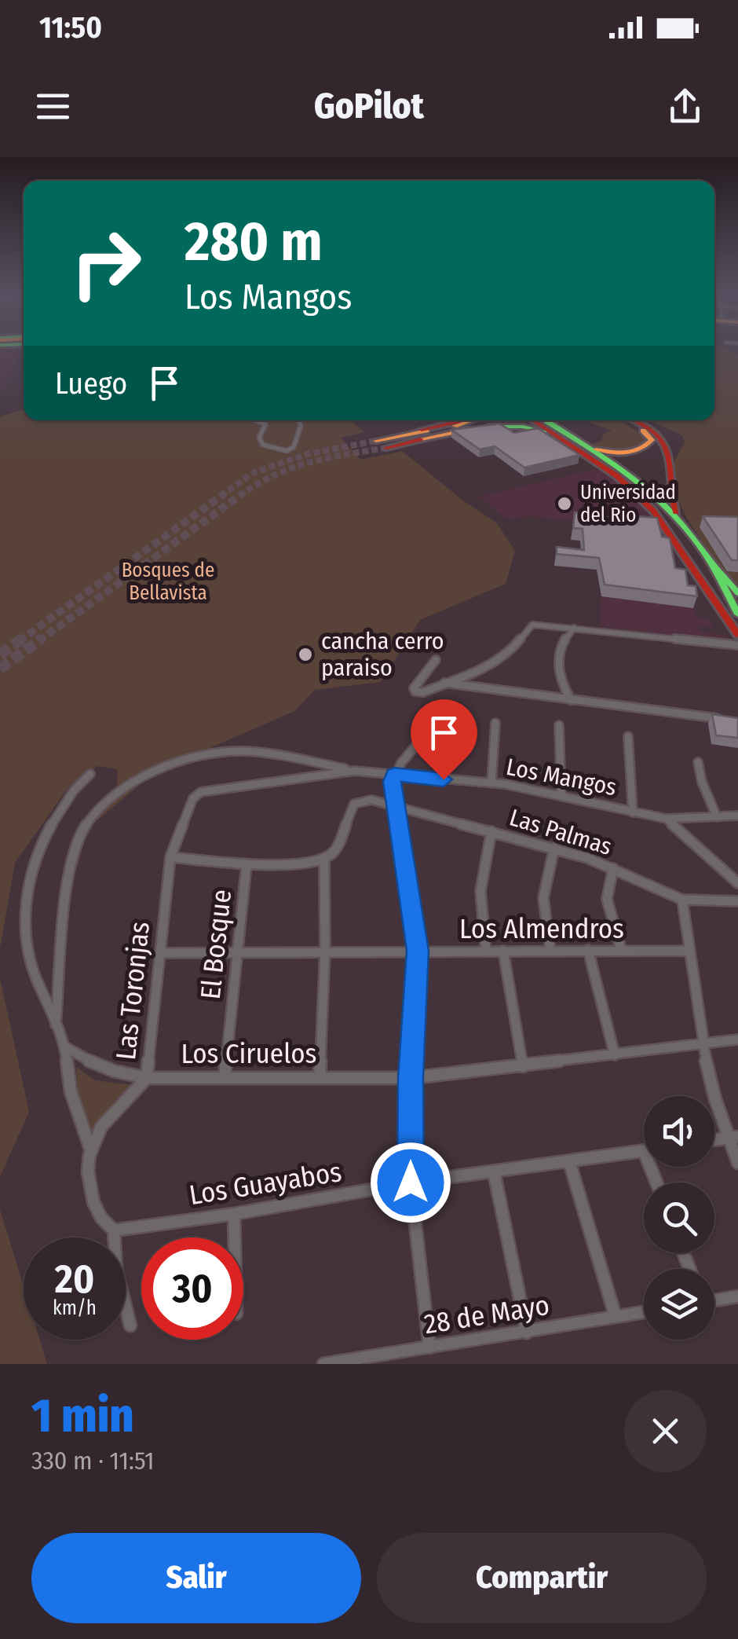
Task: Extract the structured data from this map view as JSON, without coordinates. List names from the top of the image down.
{
  "streets": {
    "street": [
      "Los Mangos",
      "Las Palmas",
      "Los Almendros",
      "El Bosque",
      "Las Toronjas",
      "Los Ciruelos",
      "Los Guayabos",
      "28 de Mayo"
    ]
  },
  "crossings": [
    ["Los Mangos", "Las Toronjas"],
    ["Los Almendros", "El Bosque"],
    ["Los Almendros", "Las Toronjas"],
    ["El Bosque", "Los Ciruelos"],
    ["Las Toronjas", "Los Ciruelos"]
  ],
  "parks": ["Bosques de Bellavista"],
  "places": ["Universidad del Rio", "cancha cerro paraiso"],
  "page": {
    "status": "11:50",
    "header": "GoPilot",
    "turn": ["280 m", "Los Mangos"],
    "then": "Luego",
    "speed": "20 km/h",
    "limit": "30",
    "heading": ["1 min", "330 m · 11:51"],
    "buttons": ["Salir", "Compartir"]
  }
}
